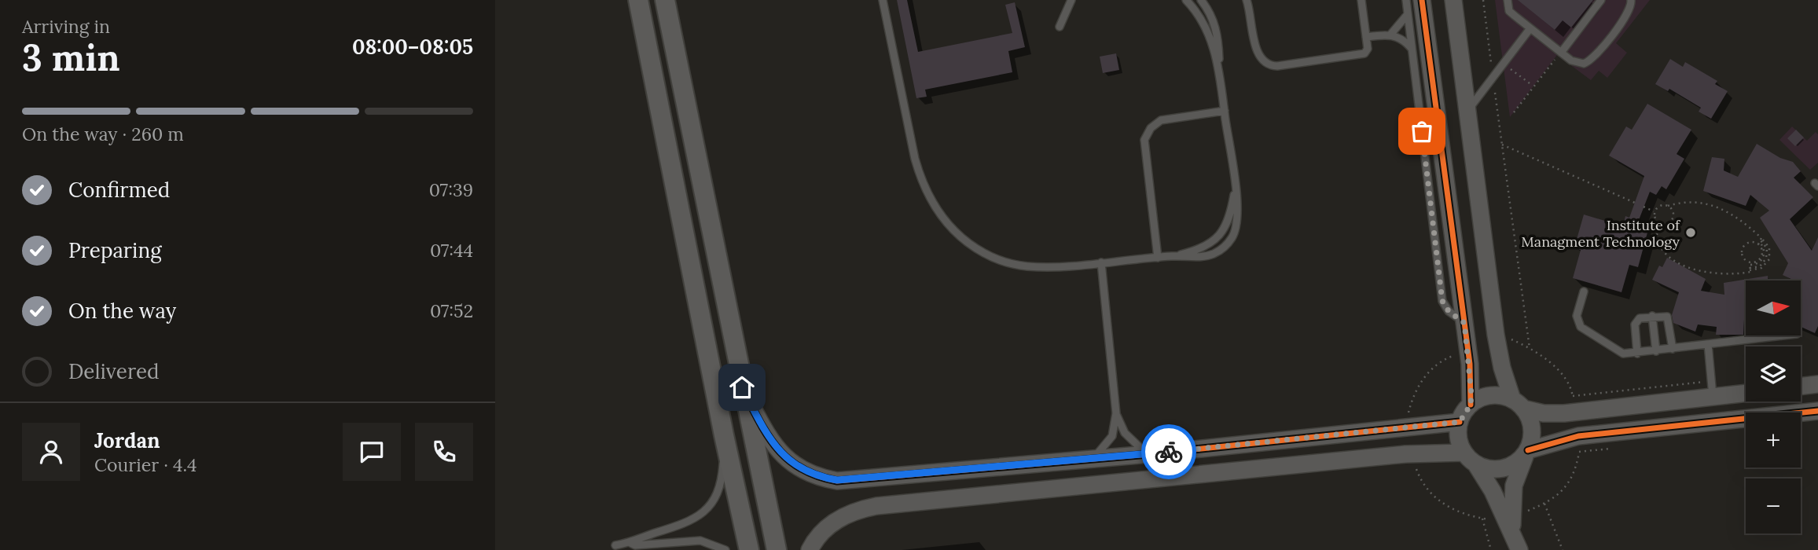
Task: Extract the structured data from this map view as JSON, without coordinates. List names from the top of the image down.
{
  "places": ["Institute of Managment Technology"],
  "north": "right",
  "page": {
    "heading": ["3 min", "Arriving in", "08:00–08:05"],
    "panel": ["Jordan", "Courier · 4.4"],
    "bar": "On the way · 260 m",
    "list": [
      ["Confirmed", "07:39"],
      ["Preparing", "07:44"],
      ["On the way", "07:52"],
      "Delivered"
    ],
    "map_buttons": ["+", "−"]
  }
}
